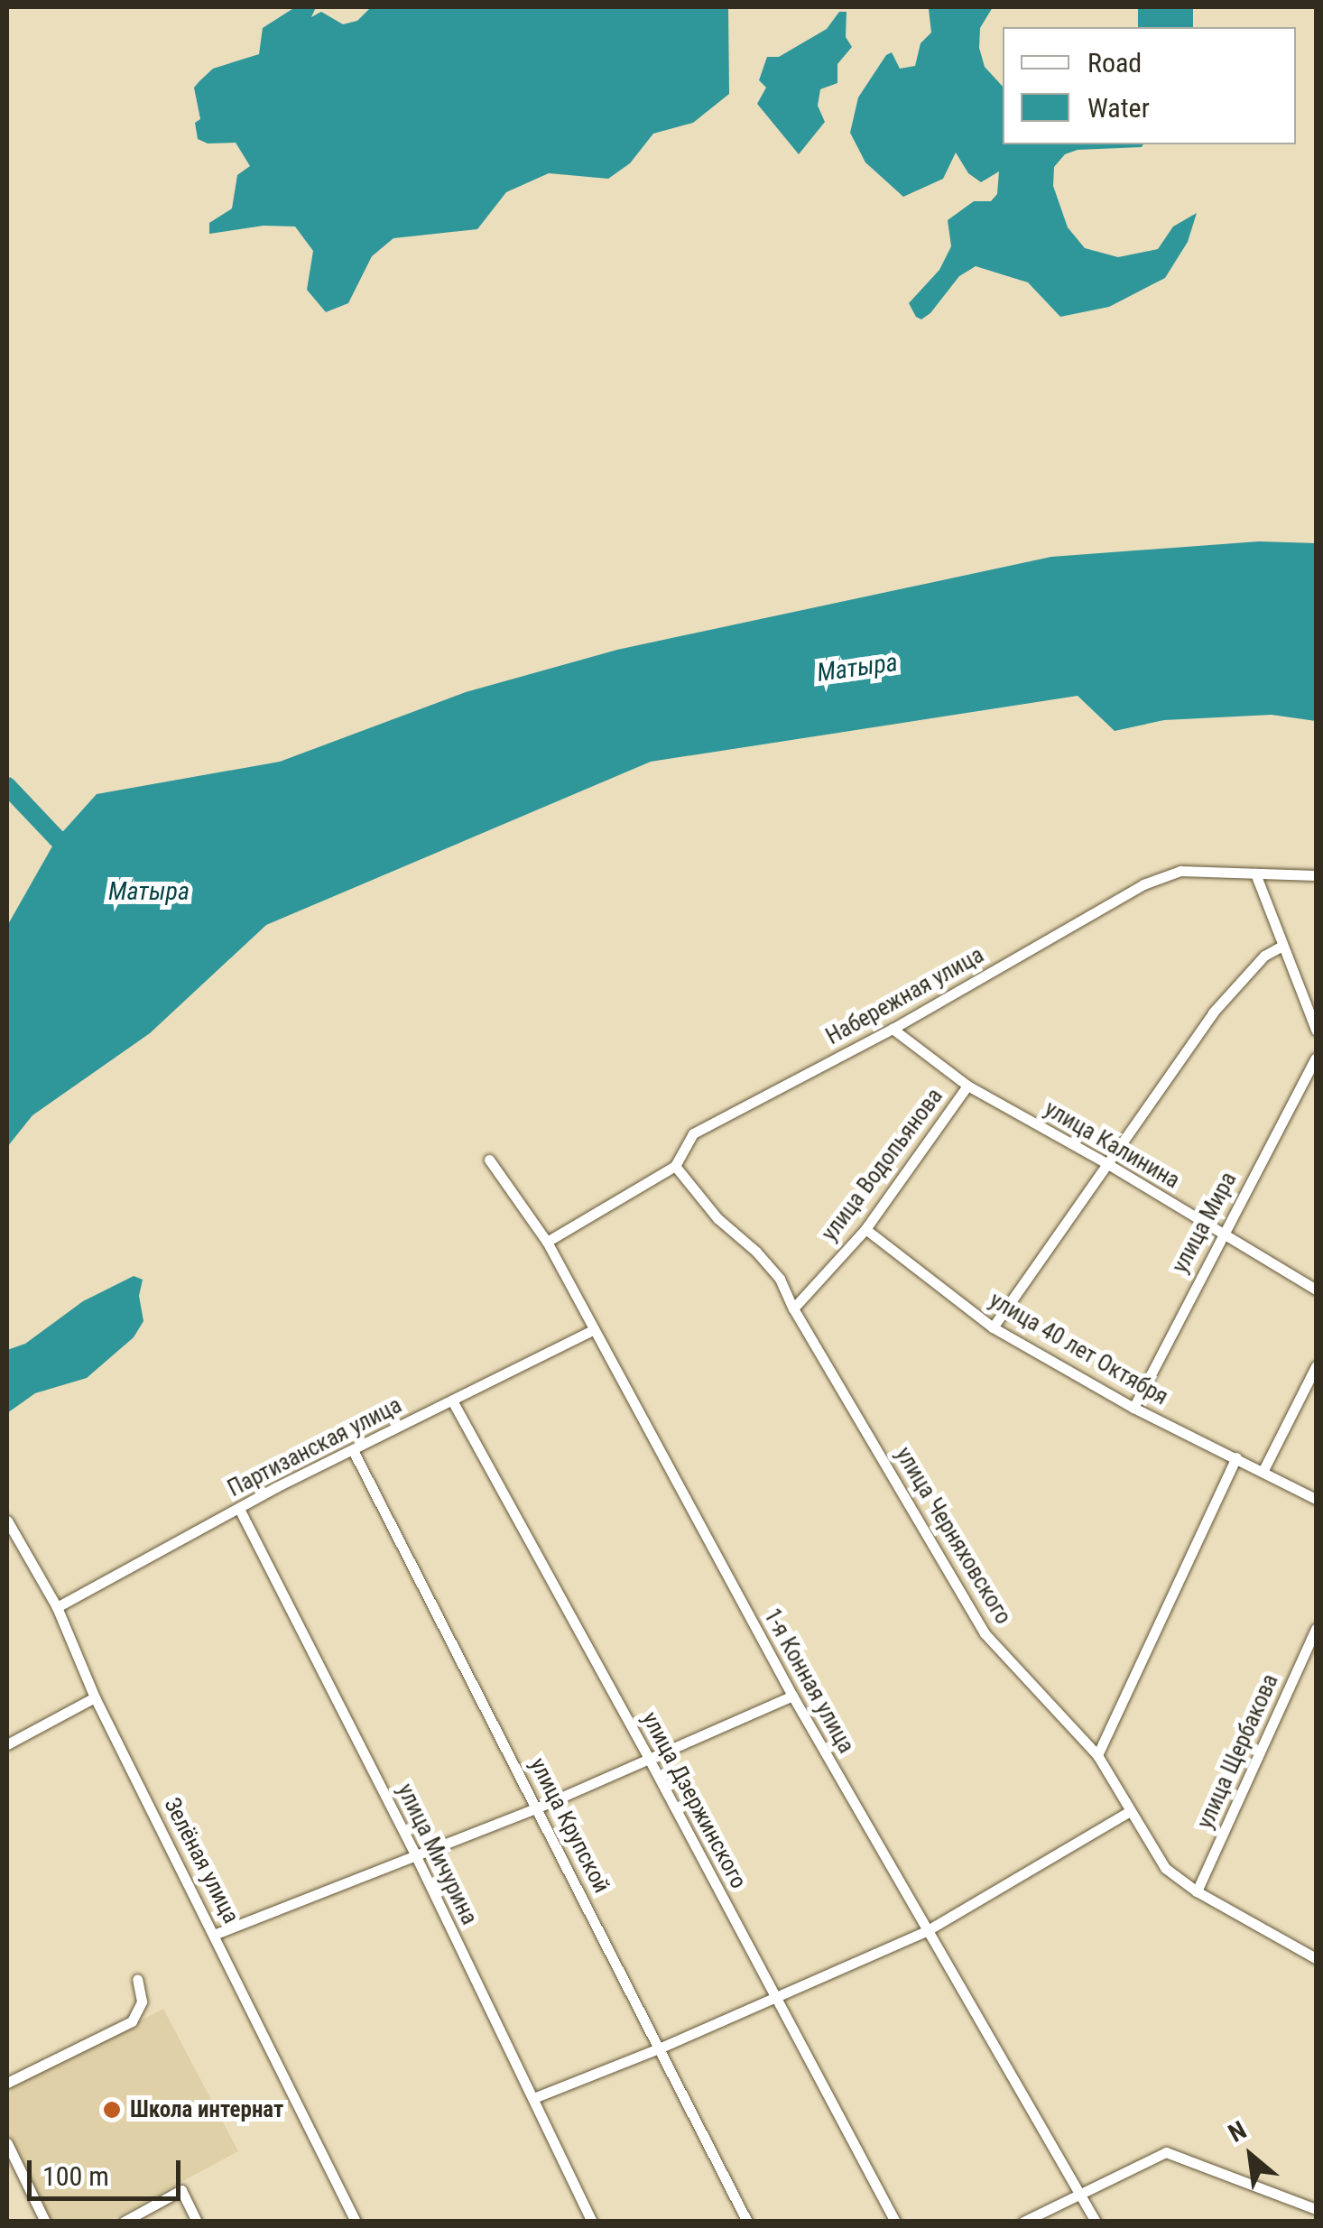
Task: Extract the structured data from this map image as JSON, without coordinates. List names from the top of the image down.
{
  "streets": {
    "street": [
      "Набережная улица",
      "улица Калинина",
      "улица Водопьянова",
      "улица Мира",
      "улица 40 лет Октября",
      "Партизанская улица",
      "улица Черняховского",
      "1-я Конная улица",
      "улица Щербакова",
      "улица Дзержинского",
      "улица Крупской",
      "улица Мичурина",
      "Зелёная улица"
    ]
  },
  "crossings": [
    ["Набережная улица", "улица Калинина"],
    ["Набережная улица", "улица Черняховского"],
    ["Набережная улица", "1-я Конная улица"],
    ["улица Калинина", "улица Водопьянова"],
    ["улица Калинина", "улица Мира"],
    ["улица Водопьянова", "улица 40 лет Октября"],
    ["улица Водопьянова", "улица Черняховского"],
    ["улица Мира", "улица 40 лет Октября"],
    ["Партизанская улица", "1-я Конная улица"],
    ["Партизанская улица", "улица Дзержинского"],
    ["Партизанская улица", "улица Крупской"],
    ["Партизанская улица", "улица Мичурина"],
    ["Партизанская улица", "Зелёная улица"],
    ["улица Черняховского", "улица Щербакова"]
  ],
  "water": ["Матыра"],
  "places": ["Школа интернат"],
  "legend": ["Road", "Water"],
  "scale_bar": "100 m",
  "north": "top left"
}
